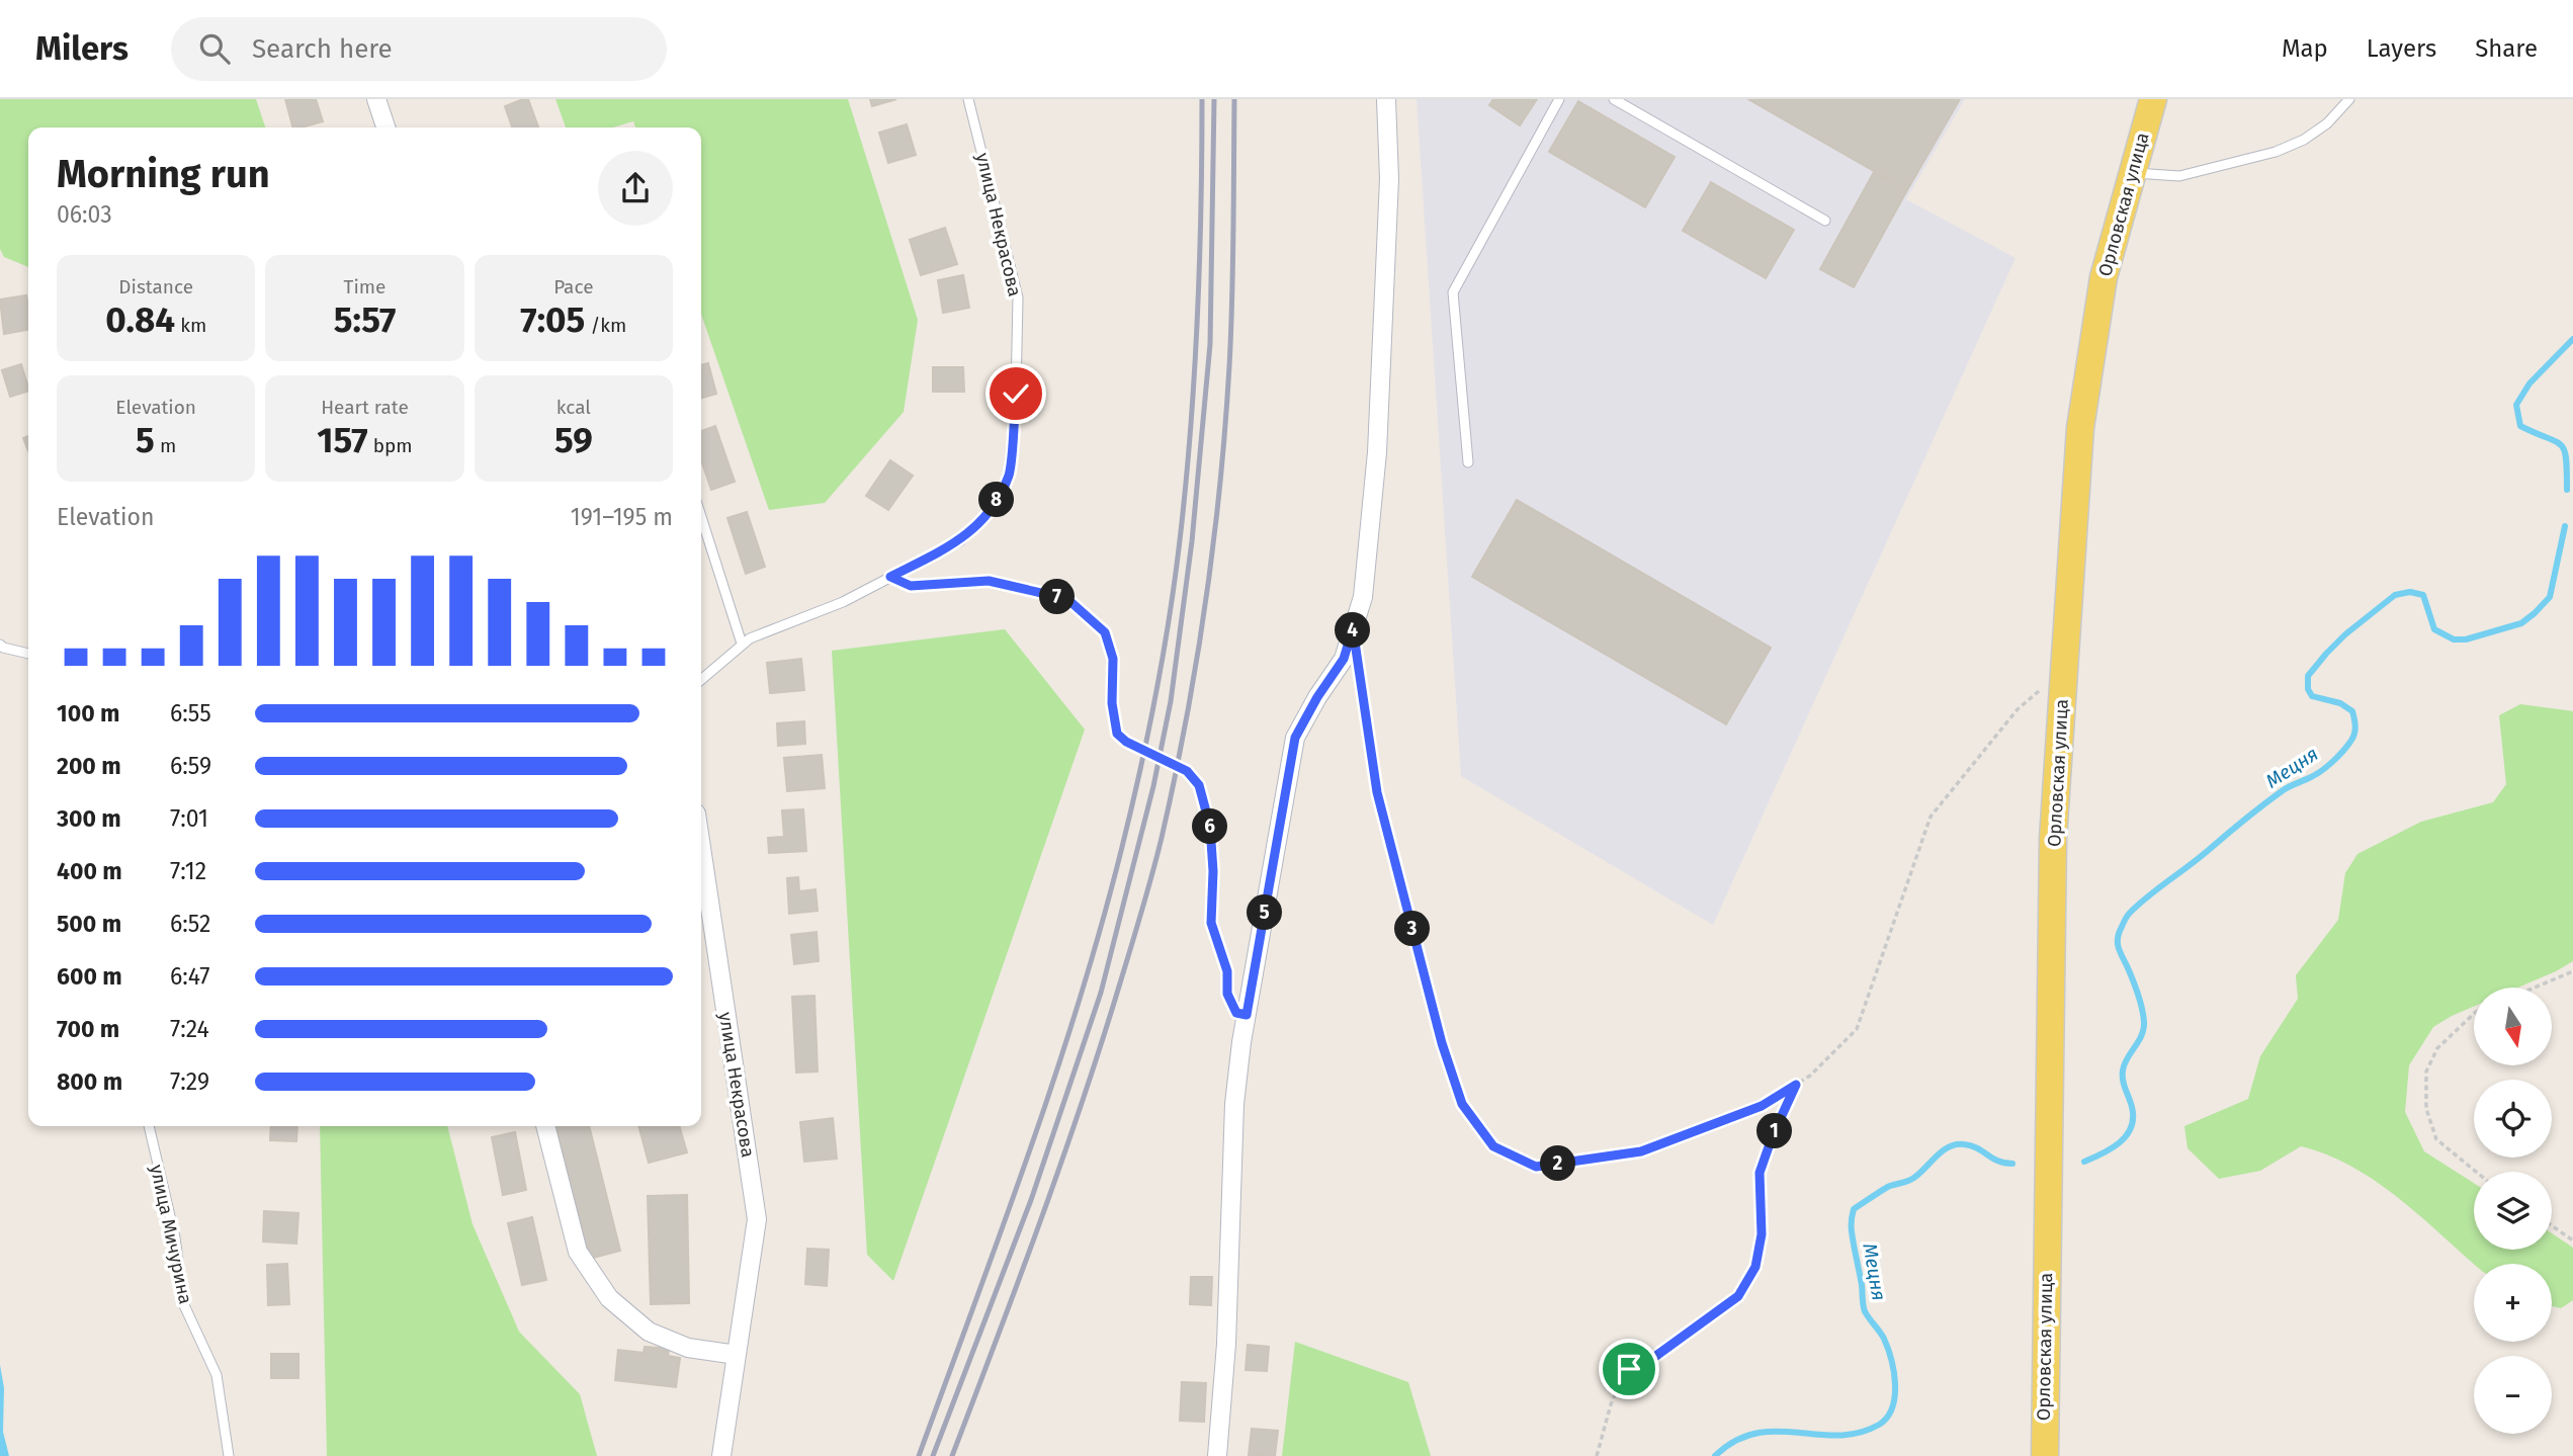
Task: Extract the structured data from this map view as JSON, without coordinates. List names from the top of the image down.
{
  "streets": {
    "main road": ["Орловская улица"],
    "street": ["улица Некрасова"],
    "lane": ["улица Мичурина"]
  },
  "water": ["Мецня"],
  "north": "bottom",
  "page": {
    "header": "Milers",
    "search": "Search here",
    "nav": ["Map", "Layers", "Share"],
    "heading": ["Morning run", "06:03"],
    "stats": [
      ["Distance", "0.84 km"],
      ["Time", "5:57"],
      ["Pace", "7:05 /km"],
      ["Elevation", "5 m"],
      ["Heart rate", "157 bpm"],
      ["kcal", "59"]
    ],
    "pins": [
      "8",
      "7",
      "4",
      "6",
      "5",
      "3",
      "1",
      "2"
    ],
    "chart": ["Elevation", "191–195 m"],
    "list": [
      {
        "name": "100 m",
        "note": "6:55"
      },
      {
        "name": "200 m",
        "note": "6:59"
      },
      {
        "name": "300 m",
        "note": "7:01"
      },
      {
        "name": "400 m",
        "note": "7:12"
      },
      {
        "name": "500 m",
        "note": "6:52"
      },
      {
        "name": "600 m",
        "note": "6:47"
      },
      {
        "name": "700 m",
        "note": "7:24"
      },
      {
        "name": "800 m",
        "note": "7:29"
      }
    ],
    "map_buttons": ["+", "−"]
  }
}
